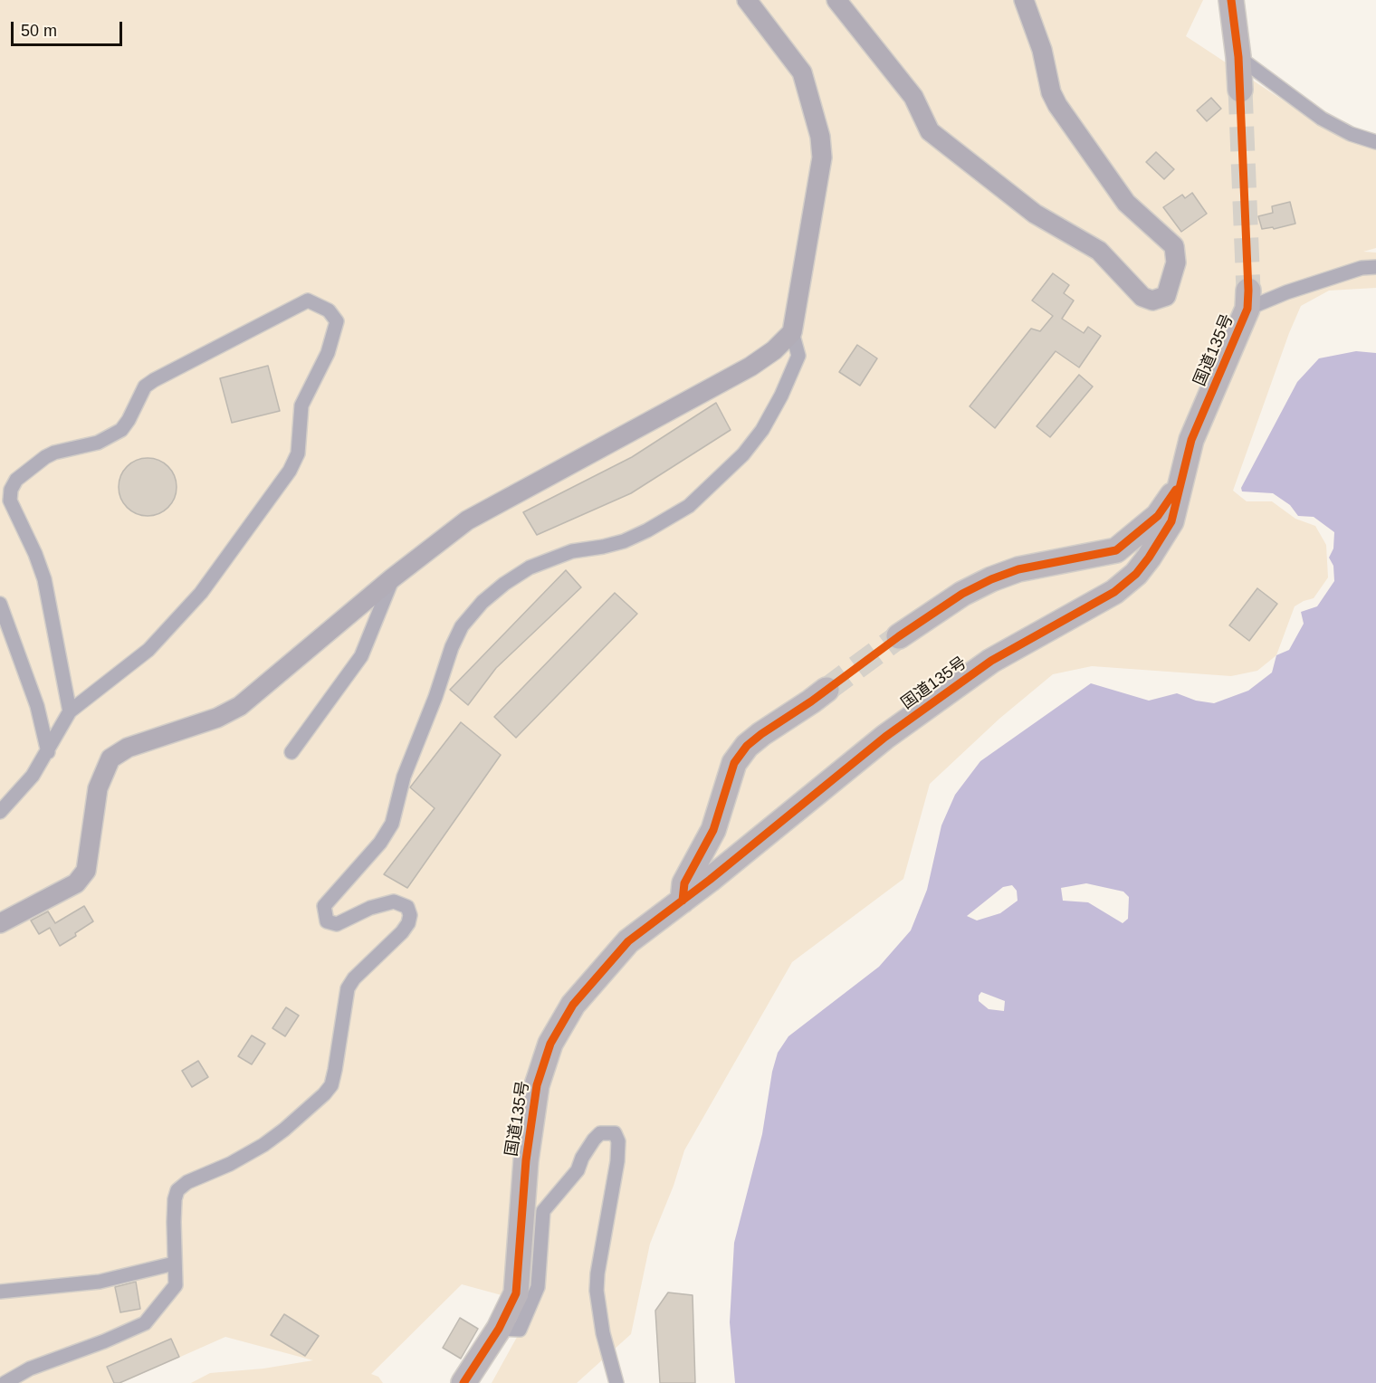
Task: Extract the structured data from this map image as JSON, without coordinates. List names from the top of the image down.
{
  "streets": {
    "highway": ["国道135号"]
  },
  "scale_bar": "50 m"
}
